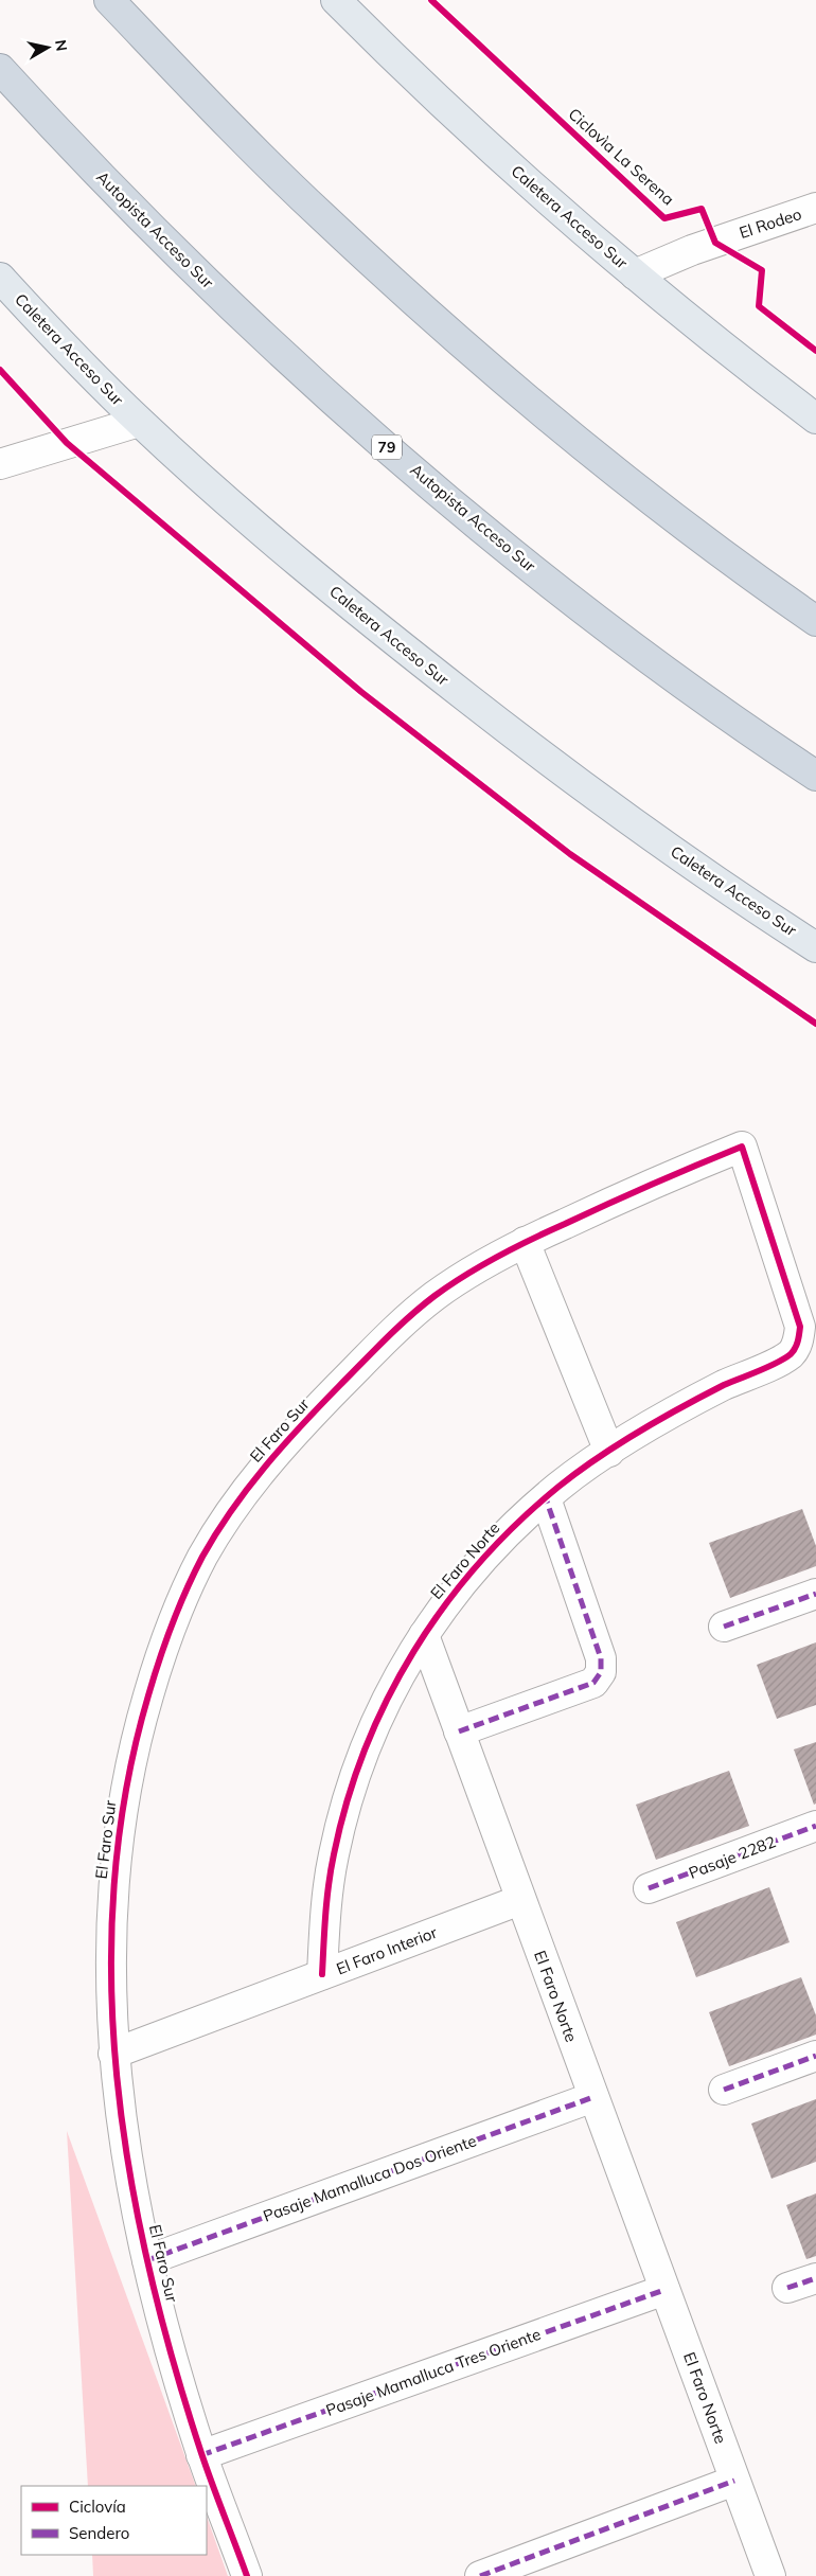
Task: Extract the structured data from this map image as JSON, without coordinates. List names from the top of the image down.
{
  "streets": {
    "highway": ["Autopista Acceso Sur", "79"],
    "main road": ["Caletera Acceso Sur"],
    "street": [
      "El Rodeo",
      "El Faro Sur",
      "El Faro Norte",
      "Pasaje 2282",
      "El Faro Interior",
      "Pasaje Mamalluca Dos Oriente",
      "Pasaje Mamalluca Tres Oriente"
    ],
    "cycle path": ["Ciclovìa La Serena"]
  },
  "crossings": [
    ["Caletera Acceso Sur", "El Rodeo"],
    ["El Faro Sur", "El Faro Norte"],
    ["El Faro Sur", "Pasaje Mamalluca Dos Oriente"],
    ["El Faro Sur", "Pasaje Mamalluca Tres Oriente"],
    ["El Faro Norte", "El Faro Interior"],
    ["El Faro Norte", "Pasaje Mamalluca Dos Oriente"],
    ["El Faro Norte", "Pasaje Mamalluca Tres Oriente"]
  ],
  "legend": ["Ciclovía", "Sendero"],
  "north": "right"
}
